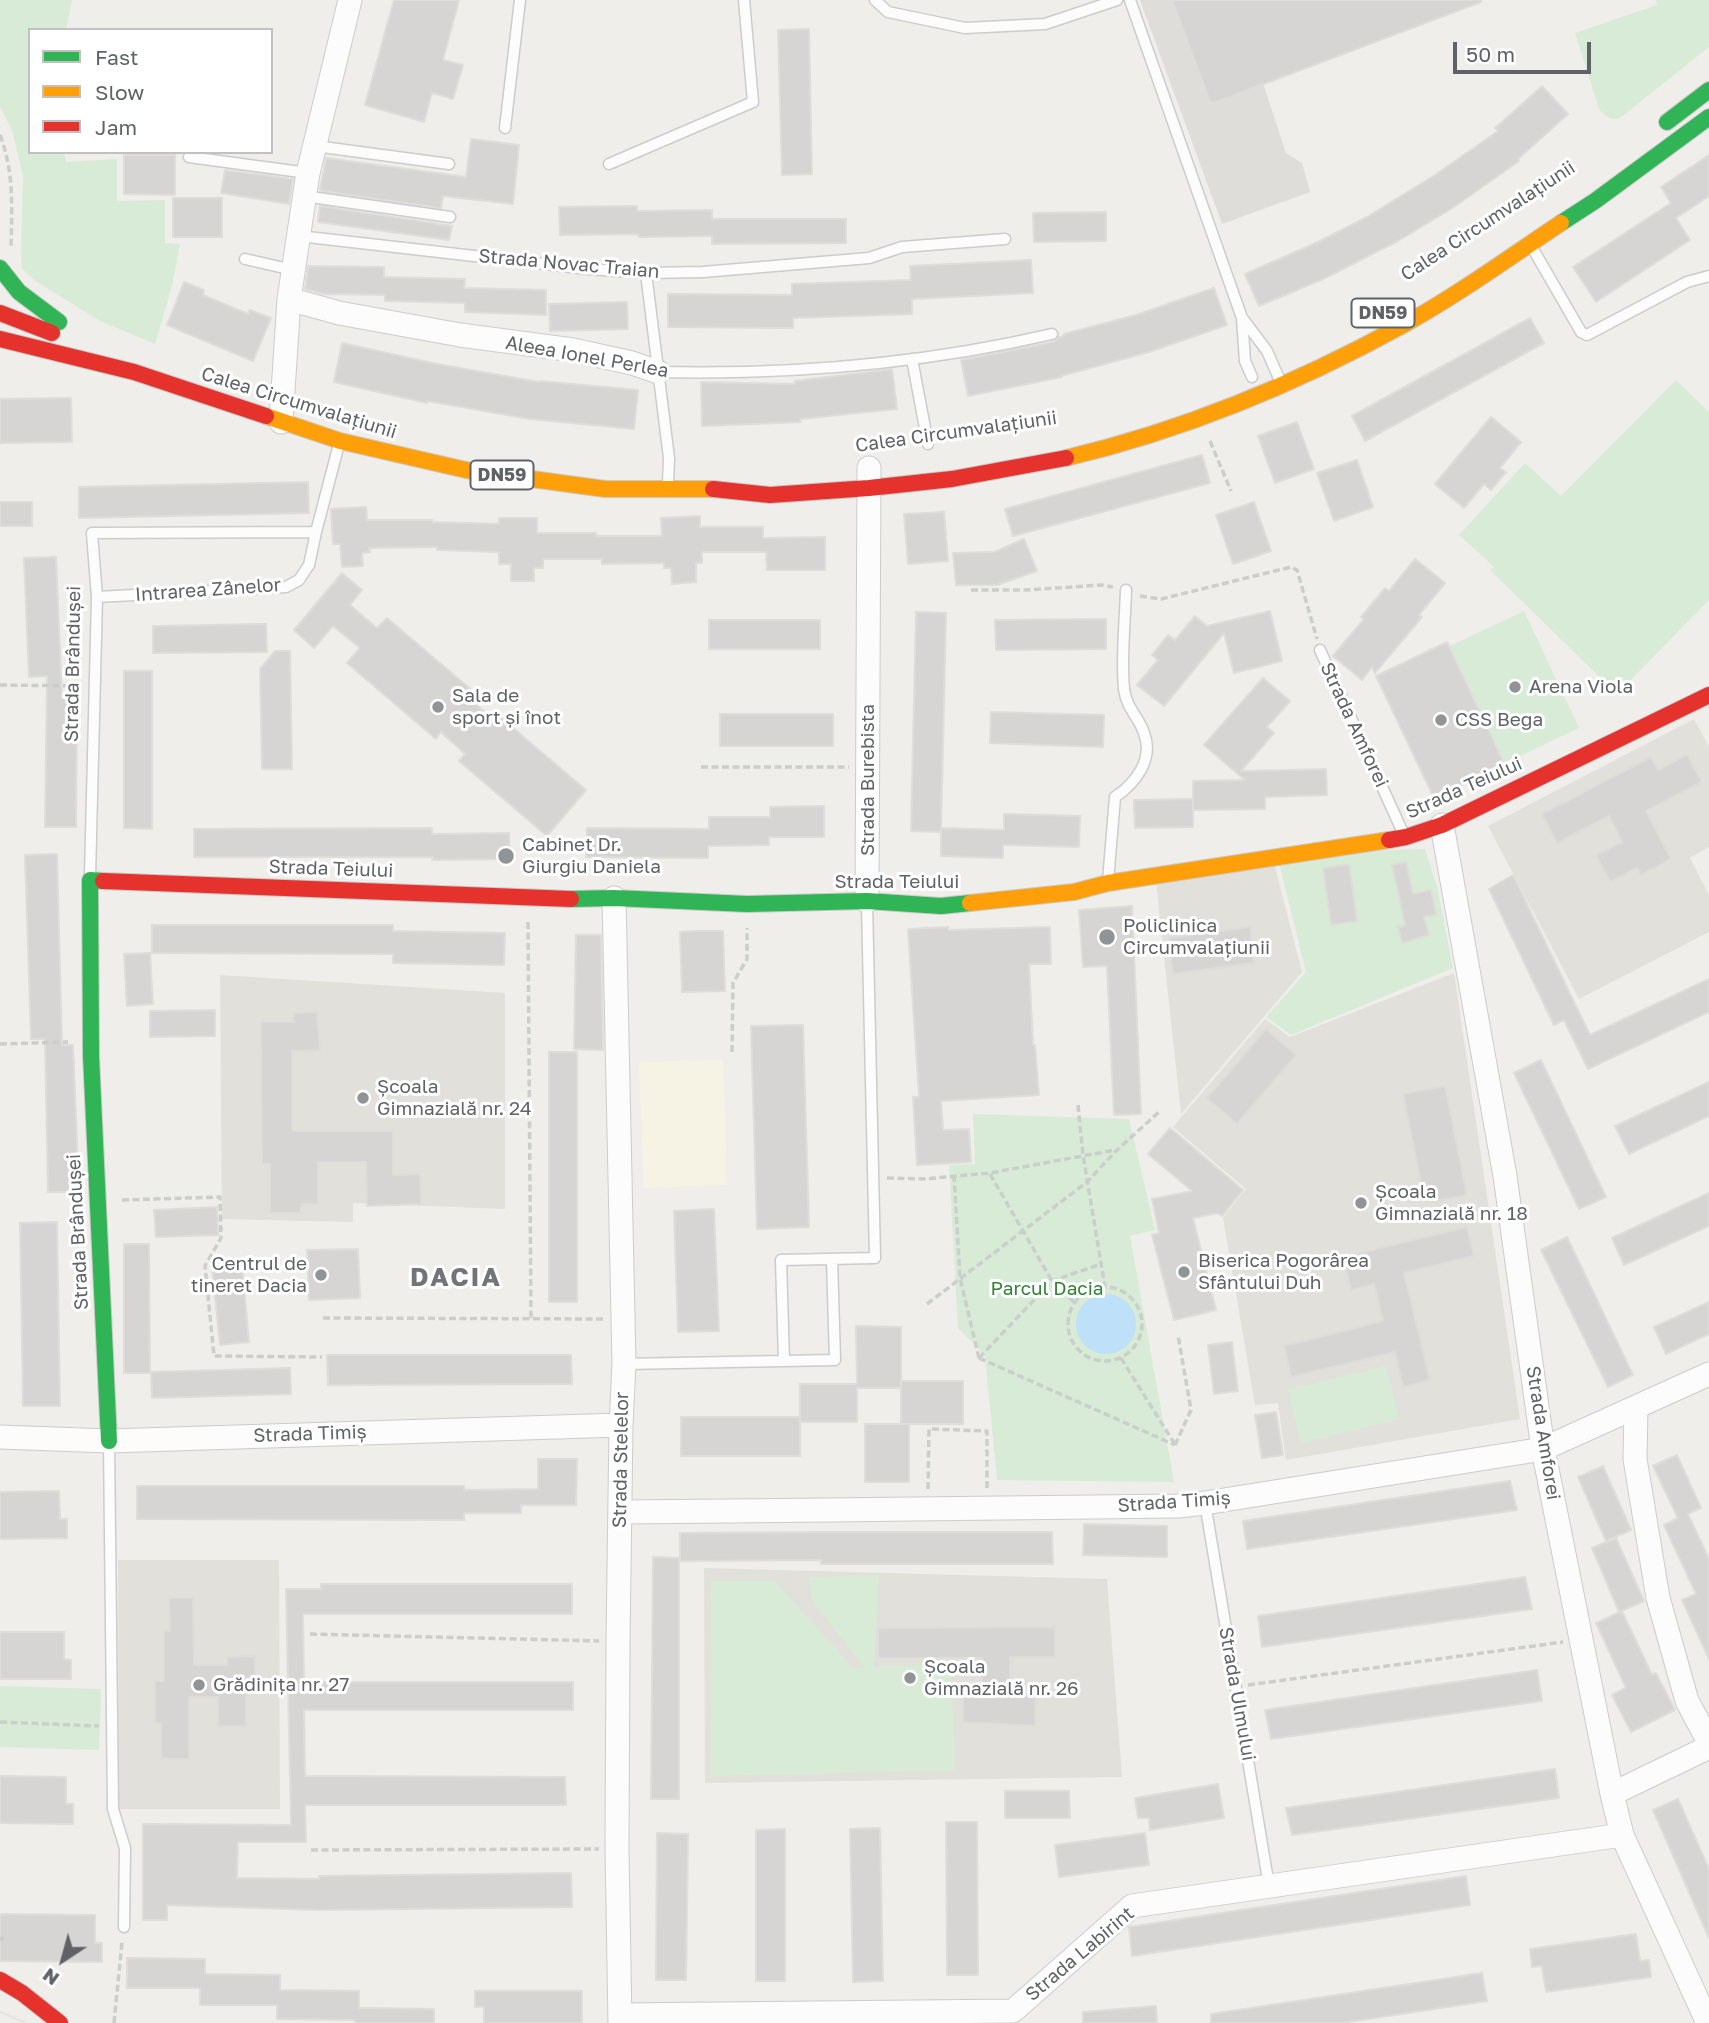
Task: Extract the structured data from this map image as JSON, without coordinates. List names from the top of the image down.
{
  "streets": {
    "main road": [
      "Calea Circumvalațiunii",
      "DN59",
      "Strada Brândușei",
      "Strada Teiului"
    ],
    "street": [
      "Aleea Ionel Perlea",
      "Strada Amforei",
      "Strada Burebista",
      "Strada Timiș",
      "Strada Stelelor",
      "Strada Labirint"
    ],
    "lane": ["Strada Novac Traian", "Intrarea Zânelor", "Strada Ulmului"]
  },
  "crossings": [
    ["Calea Circumvalațiunii", "Intrarea Zânelor"],
    ["Calea Circumvalațiunii", "Strada Burebista"],
    ["Intrarea Zânelor", "Strada Brândușei"],
    ["Strada Brândușei", "Strada Teiului"],
    ["Strada Brândușei", "Strada Timiș"],
    ["Strada Amforei", "Strada Teiului"],
    ["Strada Amforei", "Strada Timiș"],
    ["Strada Amforei", "Strada Labirint"],
    ["Strada Burebista", "Strada Teiului"],
    ["Strada Teiului", "Strada Stelelor"],
    ["Strada Timiș", "Strada Stelelor"],
    ["Strada Timiș", "Strada Ulmului"],
    ["Strada Stelelor", "Strada Labirint"],
    ["Strada Ulmului", "Strada Labirint"]
  ],
  "districts": ["DACIA"],
  "parks": ["Parcul Dacia"],
  "places": [
    "Arena Viola",
    "Sala de sport și înot",
    "CSS Bega",
    "Cabinet Dr. Giurgiu Daniela",
    "Policlinica Circumvalațiunii",
    "Școala Gimnazială nr. 24",
    "Școala Gimnazială nr. 18",
    "Biserica Pogorârea Sfântului Duh",
    "Centrul de tineret Dacia",
    "Școala Gimnazială nr. 26",
    "Grădinița nr. 27"
  ],
  "legend": ["Fast", "Slow", "Jam"],
  "scale_bar": "50 m",
  "north": "bottom left"
}
